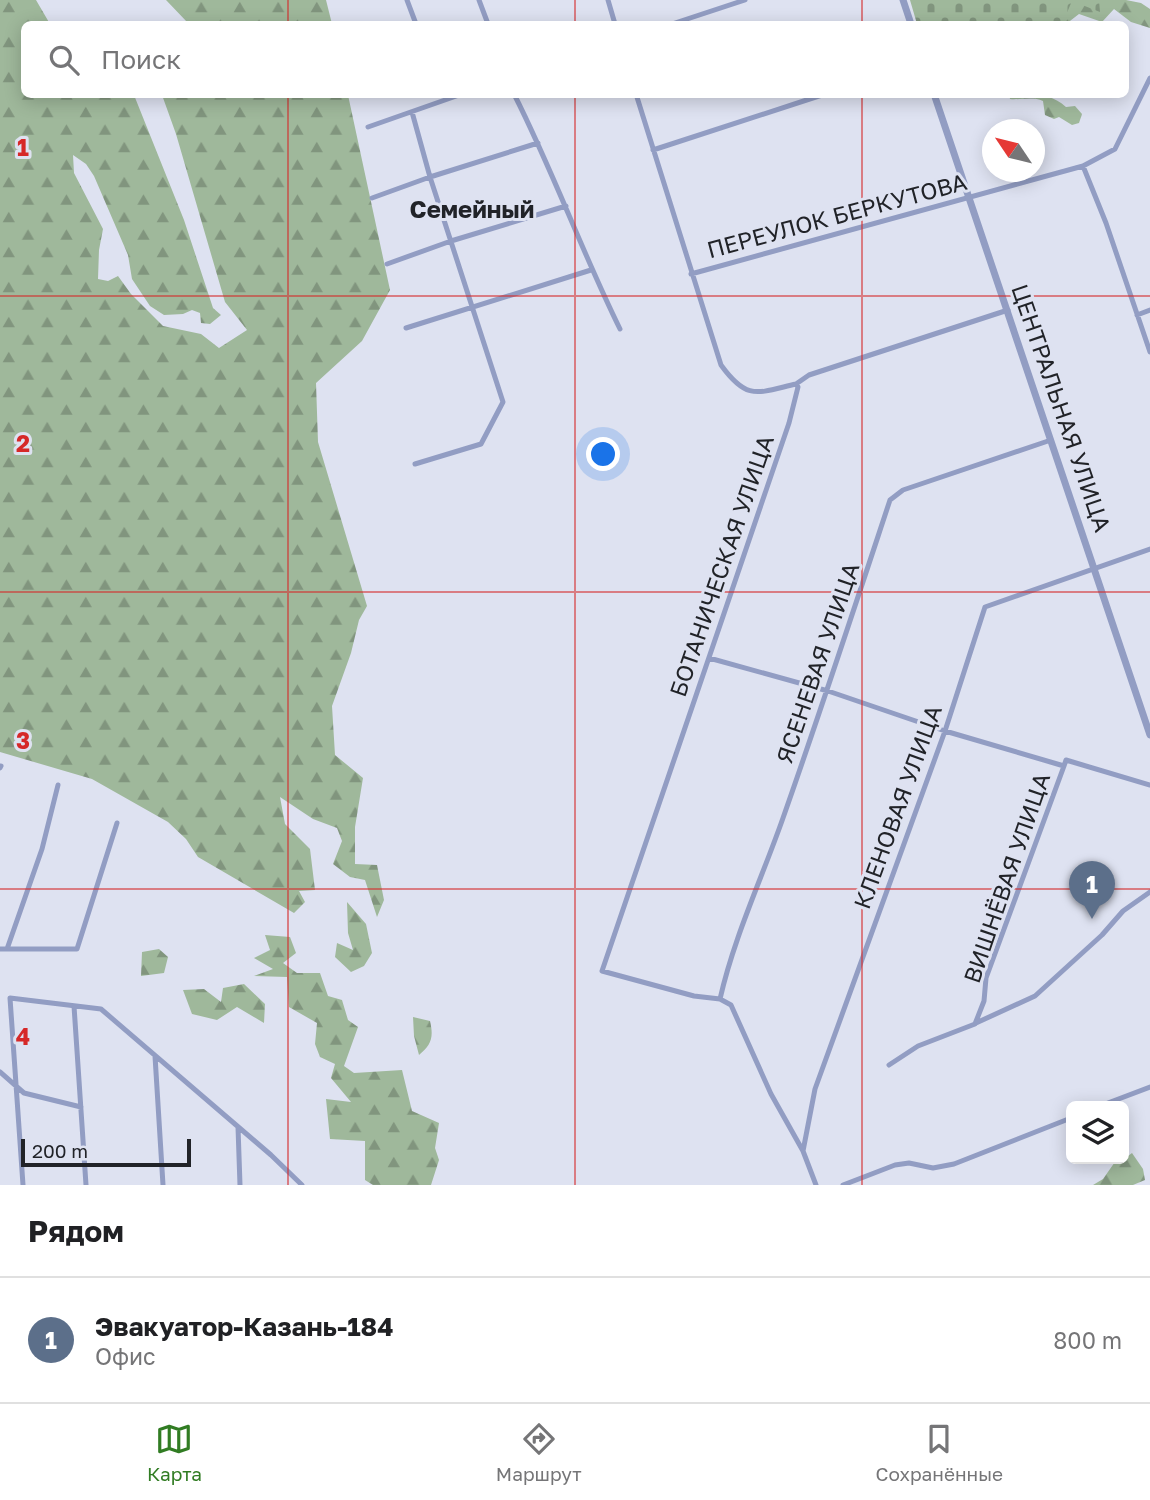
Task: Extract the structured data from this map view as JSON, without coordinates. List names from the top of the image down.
{
  "streets": {
    "street": [
      "ПЕРЕУЛОК БЕРКУТОВА",
      "ЦЕНТРАЛЬНАЯ УЛИЦА",
      "БОТАНИЧЕСКАЯ УЛИЦА",
      "ЯСЕНЕВАЯ УЛИЦА",
      "КЛЕНОВАЯ УЛИЦА",
      "ВИШНЁВАЯ УЛИЦА"
    ]
  },
  "crossings": [
    ["ПЕРЕУЛОК БЕРКУТОВА", "ЦЕНТРАЛЬНАЯ УЛИЦА"],
    ["ЦЕНТРАЛЬНАЯ УЛИЦА", "ЯСЕНЕВАЯ УЛИЦА"],
    ["ЦЕНТРАЛЬНАЯ УЛИЦА", "КЛЕНОВАЯ УЛИЦА"],
    ["БОТАНИЧЕСКАЯ УЛИЦА", "ЯСЕНЕВАЯ УЛИЦА"]
  ],
  "districts": ["Семейный"],
  "scale_bar": "200 m",
  "north": "top left",
  "page": {
    "search": "Поиск",
    "pins": "1",
    "scale": "200 m",
    "heading": "Рядом",
    "list": [
      {
        "mark": "1",
        "name": "Эвакуатор-Казань-184",
        "note": "Офис",
        "value": "800 m"
      }
    ],
    "nav": ["Карта", "Маршрут", "Сохранённые"]
  },
  "grid": {
    "rows": [
      "1",
      "2",
      "3",
      "4"
    ]
  }
}
